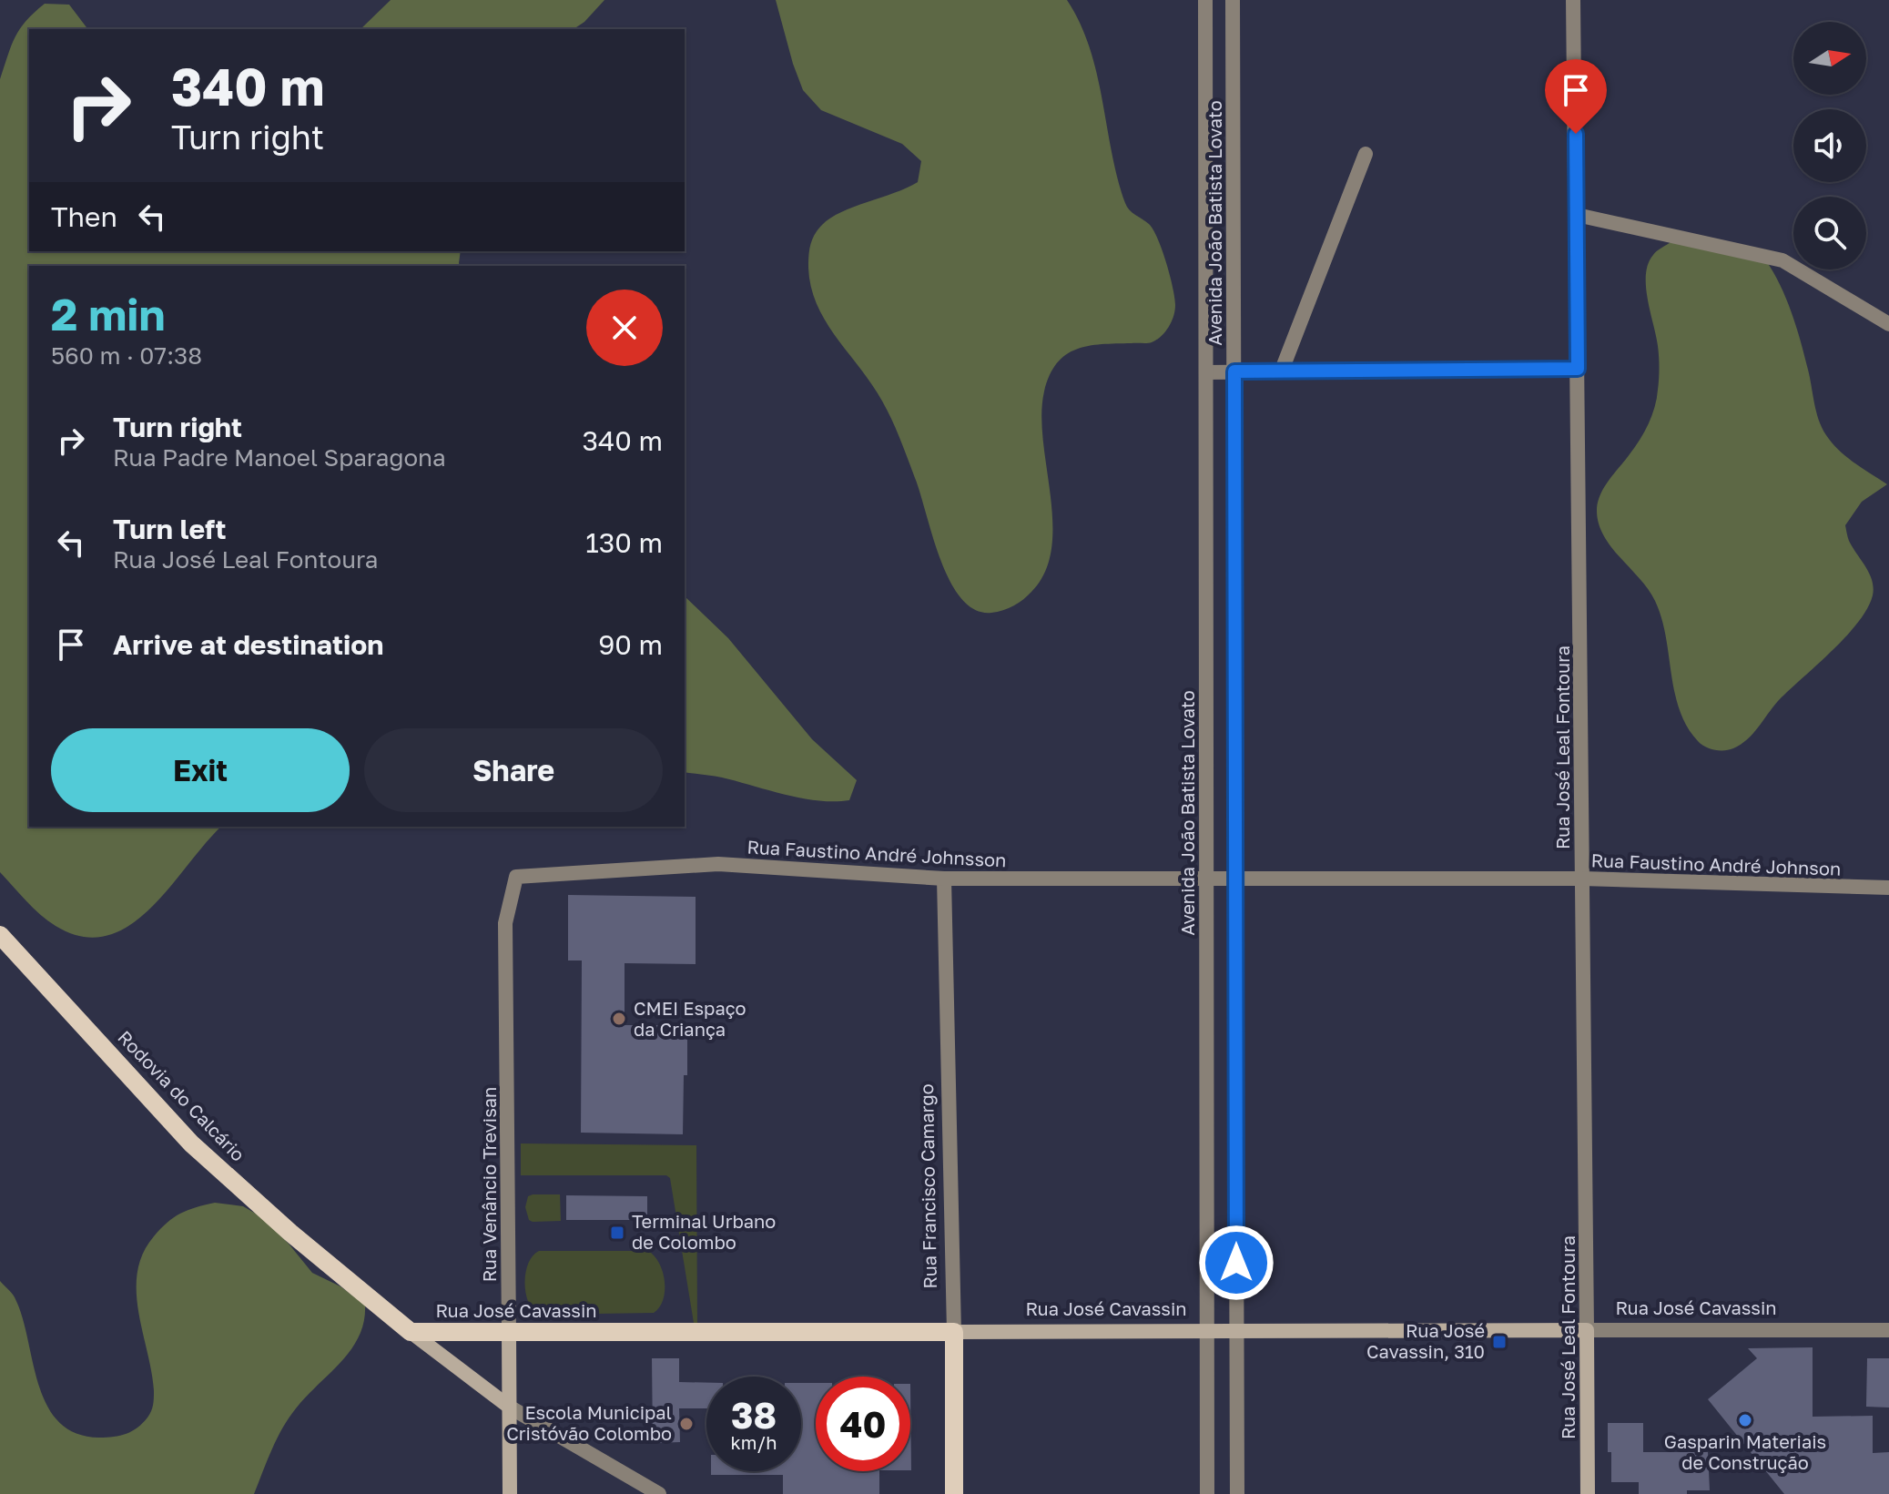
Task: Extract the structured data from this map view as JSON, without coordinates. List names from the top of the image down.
{
  "streets": {
    "main road": [
      "Rua José Leal Fontoura",
      "Rodovia do Calcário",
      "Rua Venâncio Trevisan",
      "Rua Francisco Camargo",
      "Rua José Cavassin"
    ],
    "street": ["Avenida João Batista Lovato", "Rua Faustino André Johnsson", "Rua Faustino André Johnson"]
  },
  "crossings": [
    ["Avenida João Batista Lovato", "Rua Faustino André Johnsson"],
    ["Avenida João Batista Lovato", "Rua Faustino André Johnson"],
    ["Avenida João Batista Lovato", "Rua José Cavassin"],
    ["Rua José Leal Fontoura", "Rua Faustino André Johnson"],
    ["Rua José Leal Fontoura", "Rua José Cavassin"],
    ["Rua Faustino André Johnsson", "Rua Faustino André Johnson"],
    ["Rua Faustino André Johnsson", "Rua Venâncio Trevisan"],
    ["Rua Faustino André Johnsson", "Rua Francisco Camargo"],
    ["Rodovia do Calcário", "Rua José Cavassin"],
    ["Rua Venâncio Trevisan", "Rua José Cavassin"],
    ["Rua Francisco Camargo", "Rua José Cavassin"]
  ],
  "places": {
    "other": ["CMEI Espaço da Criança", "Gasparin Materiais de Construção", "Escola Municipal Cristóvão Colombo"],
    "transit": ["Terminal Urbano de Colombo", "Rua José Cavassin, 310"]
  },
  "north": "right",
  "page": {
    "turn": ["340 m", "Turn right"],
    "then": "Then",
    "heading": ["2 min", "560 m · 07:38"],
    "list": [
      {
        "name": "Turn right",
        "note": "Rua Padre Manoel Sparagona",
        "value": "340 m"
      },
      {
        "name": "Turn left",
        "note": "Rua José Leal Fontoura",
        "value": "130 m"
      },
      {
        "name": "Arrive at destination",
        "value": "90 m"
      }
    ],
    "buttons": ["Exit", "Share"],
    "speed": "38 km/h",
    "limit": "40"
  }
}
